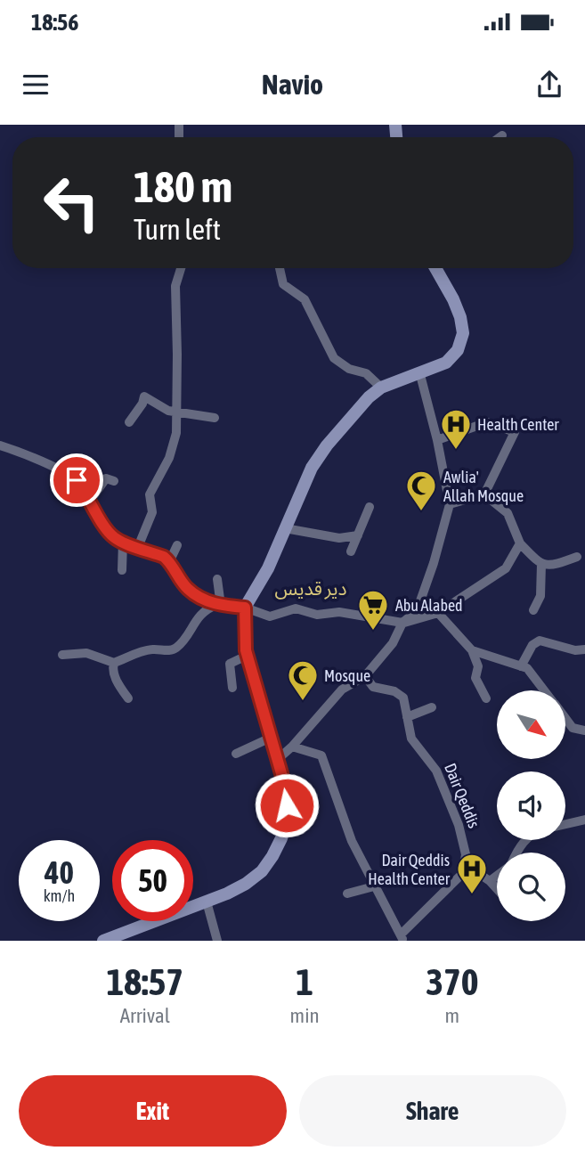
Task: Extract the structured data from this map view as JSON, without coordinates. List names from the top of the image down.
{
  "streets": {
    "street": ["Dair Qeddis"]
  },
  "districts": ["دير قديس"],
  "places": {
    "hospital": ["Health Center", "Dair Qeddis Health Center"],
    "mosque": ["Awlia' Allah Mosque", "Mosque"],
    "supermarket": ["Abu Alabed"]
  },
  "north": "bottom right",
  "page": {
    "status": "18:56",
    "header": "Navio",
    "turn": ["180 m", "Turn left"],
    "speed": "40 km/h",
    "limit": "50",
    "eta": [
      "18:57",
      "Arrival",
      "1",
      "min",
      "370",
      "m"
    ],
    "buttons": ["Exit", "Share"]
  }
}
